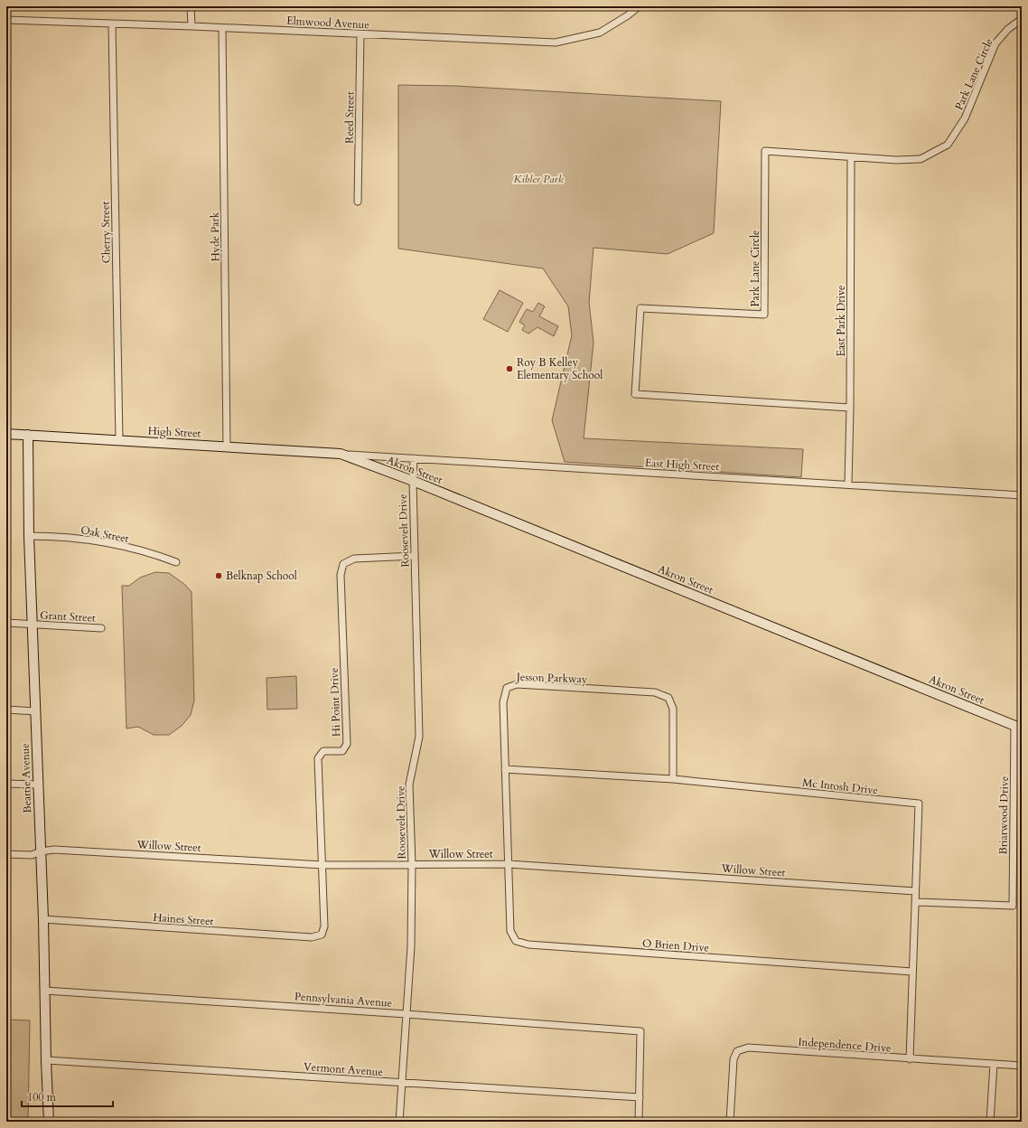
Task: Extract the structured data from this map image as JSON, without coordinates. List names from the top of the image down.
{
  "streets": {
    "main road": ["High Street", "Akron Street", "Beattie Avenue"],
    "street": [
      "Elmwood Avenue",
      "Park Lane Circle",
      "Reed Street",
      "Cherry Street",
      "Hyde Park",
      "East Park Drive",
      "East High Street",
      "Roosevelt Drive",
      "Oak Street",
      "Grant Street",
      "Jesson Parkway",
      "Hi Point Drive",
      "Mc Intosh Drive",
      "Briarwood Drive",
      "Willow Street",
      "Haines Street",
      "O Brien Drive",
      "Pennsylvania Avenue",
      "Independence Drive",
      "Vermont Avenue"
    ]
  },
  "crossings": [
    ["Elmwood Avenue", "Reed Street"],
    ["Elmwood Avenue", "Cherry Street"],
    ["Elmwood Avenue", "Hyde Park"],
    ["Park Lane Circle", "East Park Drive"],
    ["Cherry Street", "High Street"],
    ["Hyde Park", "High Street"],
    ["East Park Drive", "East High Street"],
    ["High Street", "East High Street"],
    ["High Street", "Akron Street"],
    ["High Street", "Beattie Avenue"],
    ["East High Street", "Akron Street"],
    ["East High Street", "Roosevelt Drive"],
    ["Akron Street", "Roosevelt Drive"],
    ["Akron Street", "Briarwood Drive"],
    ["Roosevelt Drive", "Hi Point Drive"],
    ["Roosevelt Drive", "Willow Street"],
    ["Roosevelt Drive", "Pennsylvania Avenue"],
    ["Roosevelt Drive", "Vermont Avenue"],
    ["Oak Street", "Beattie Avenue"],
    ["Grant Street", "Beattie Avenue"],
    ["Jesson Parkway", "Mc Intosh Drive"],
    ["Jesson Parkway", "Willow Street"],
    ["Jesson Parkway", "O Brien Drive"],
    ["Hi Point Drive", "Willow Street"],
    ["Hi Point Drive", "Haines Street"],
    ["Beattie Avenue", "Willow Street"],
    ["Beattie Avenue", "Haines Street"],
    ["Beattie Avenue", "Pennsylvania Avenue"],
    ["Beattie Avenue", "Vermont Avenue"],
    ["Mc Intosh Drive", "Briarwood Drive"],
    ["Mc Intosh Drive", "Willow Street"],
    ["Mc Intosh Drive", "O Brien Drive"],
    ["Mc Intosh Drive", "Independence Drive"],
    ["Willow Street", "O Brien Drive"],
    ["Pennsylvania Avenue", "Vermont Avenue"]
  ],
  "parks": ["Kibler Park"],
  "places": ["Roy B Kelley Elementary School", "Belknap School"],
  "scale_bar": "100 m"
}
